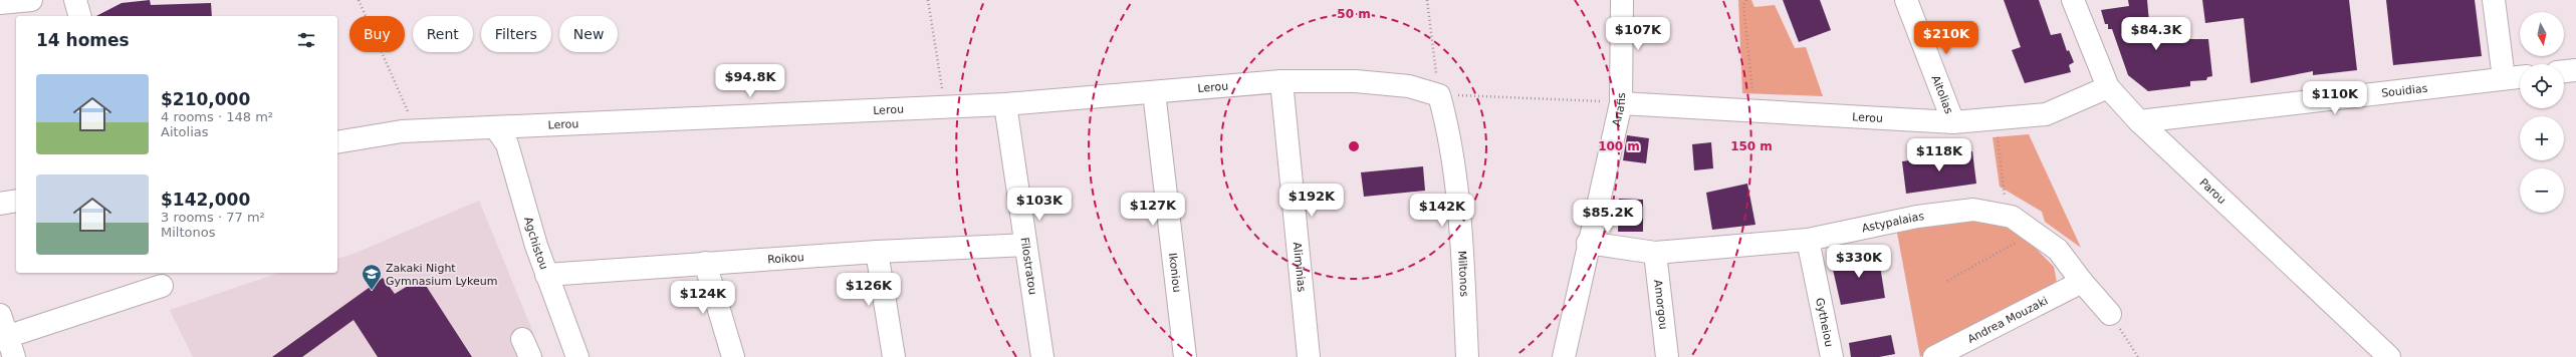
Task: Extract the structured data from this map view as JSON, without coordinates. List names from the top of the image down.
{
  "streets": {
    "street": [
      "Lerou",
      "Souidias",
      "Aitolias",
      "Anafis",
      "Parou",
      "Astypalaias",
      "Agchistou",
      "Roikou",
      "Filostratou",
      "Aliminias",
      "Ikoniou",
      "Miltonos",
      "Amorgou",
      "Andrea Mouzaki",
      "Gytheiou"
    ]
  },
  "crossings": [
    ["Lerou", "Aitolias"],
    ["Lerou", "Anafis"],
    ["Lerou", "Parou"],
    ["Lerou", "Agchistou"],
    ["Lerou", "Filostratou"],
    ["Lerou", "Aliminias"],
    ["Lerou", "Ikoniou"],
    ["Lerou", "Miltonos"],
    ["Souidias", "Parou"],
    ["Anafis", "Astypalaias"],
    ["Astypalaias", "Amorgou"],
    ["Astypalaias", "Andrea Mouzaki"],
    ["Astypalaias", "Gytheiou"],
    ["Agchistou", "Roikou"],
    ["Roikou", "Filostratou"]
  ],
  "places": {
    "school or university": ["Zakaki Night Gymnasium Lykeum"]
  },
  "north": "bottom",
  "page": {
    "map_buttons": ["+", "−"],
    "chip": [
      "Buy",
      "Rent",
      "Filters",
      "New"
    ],
    "heading": "14 homes",
    "price": [
      "$107K",
      "$84.3K",
      "$210K",
      "$94.8K",
      "$110K",
      "$118K",
      "$192K",
      "$103K",
      "$127K",
      "$142K",
      "$85.2K",
      "$330K",
      "$126K",
      "$124K"
    ],
    "list": [
      {
        "name": "$210,000",
        "note": "4 rooms · 148 m² · Aitolias"
      },
      {
        "name": "$142,000",
        "note": "3 rooms · 77 m² · Miltonos"
      }
    ]
  },
  "rings": ["50 m", "100 m", "150 m"]
}
